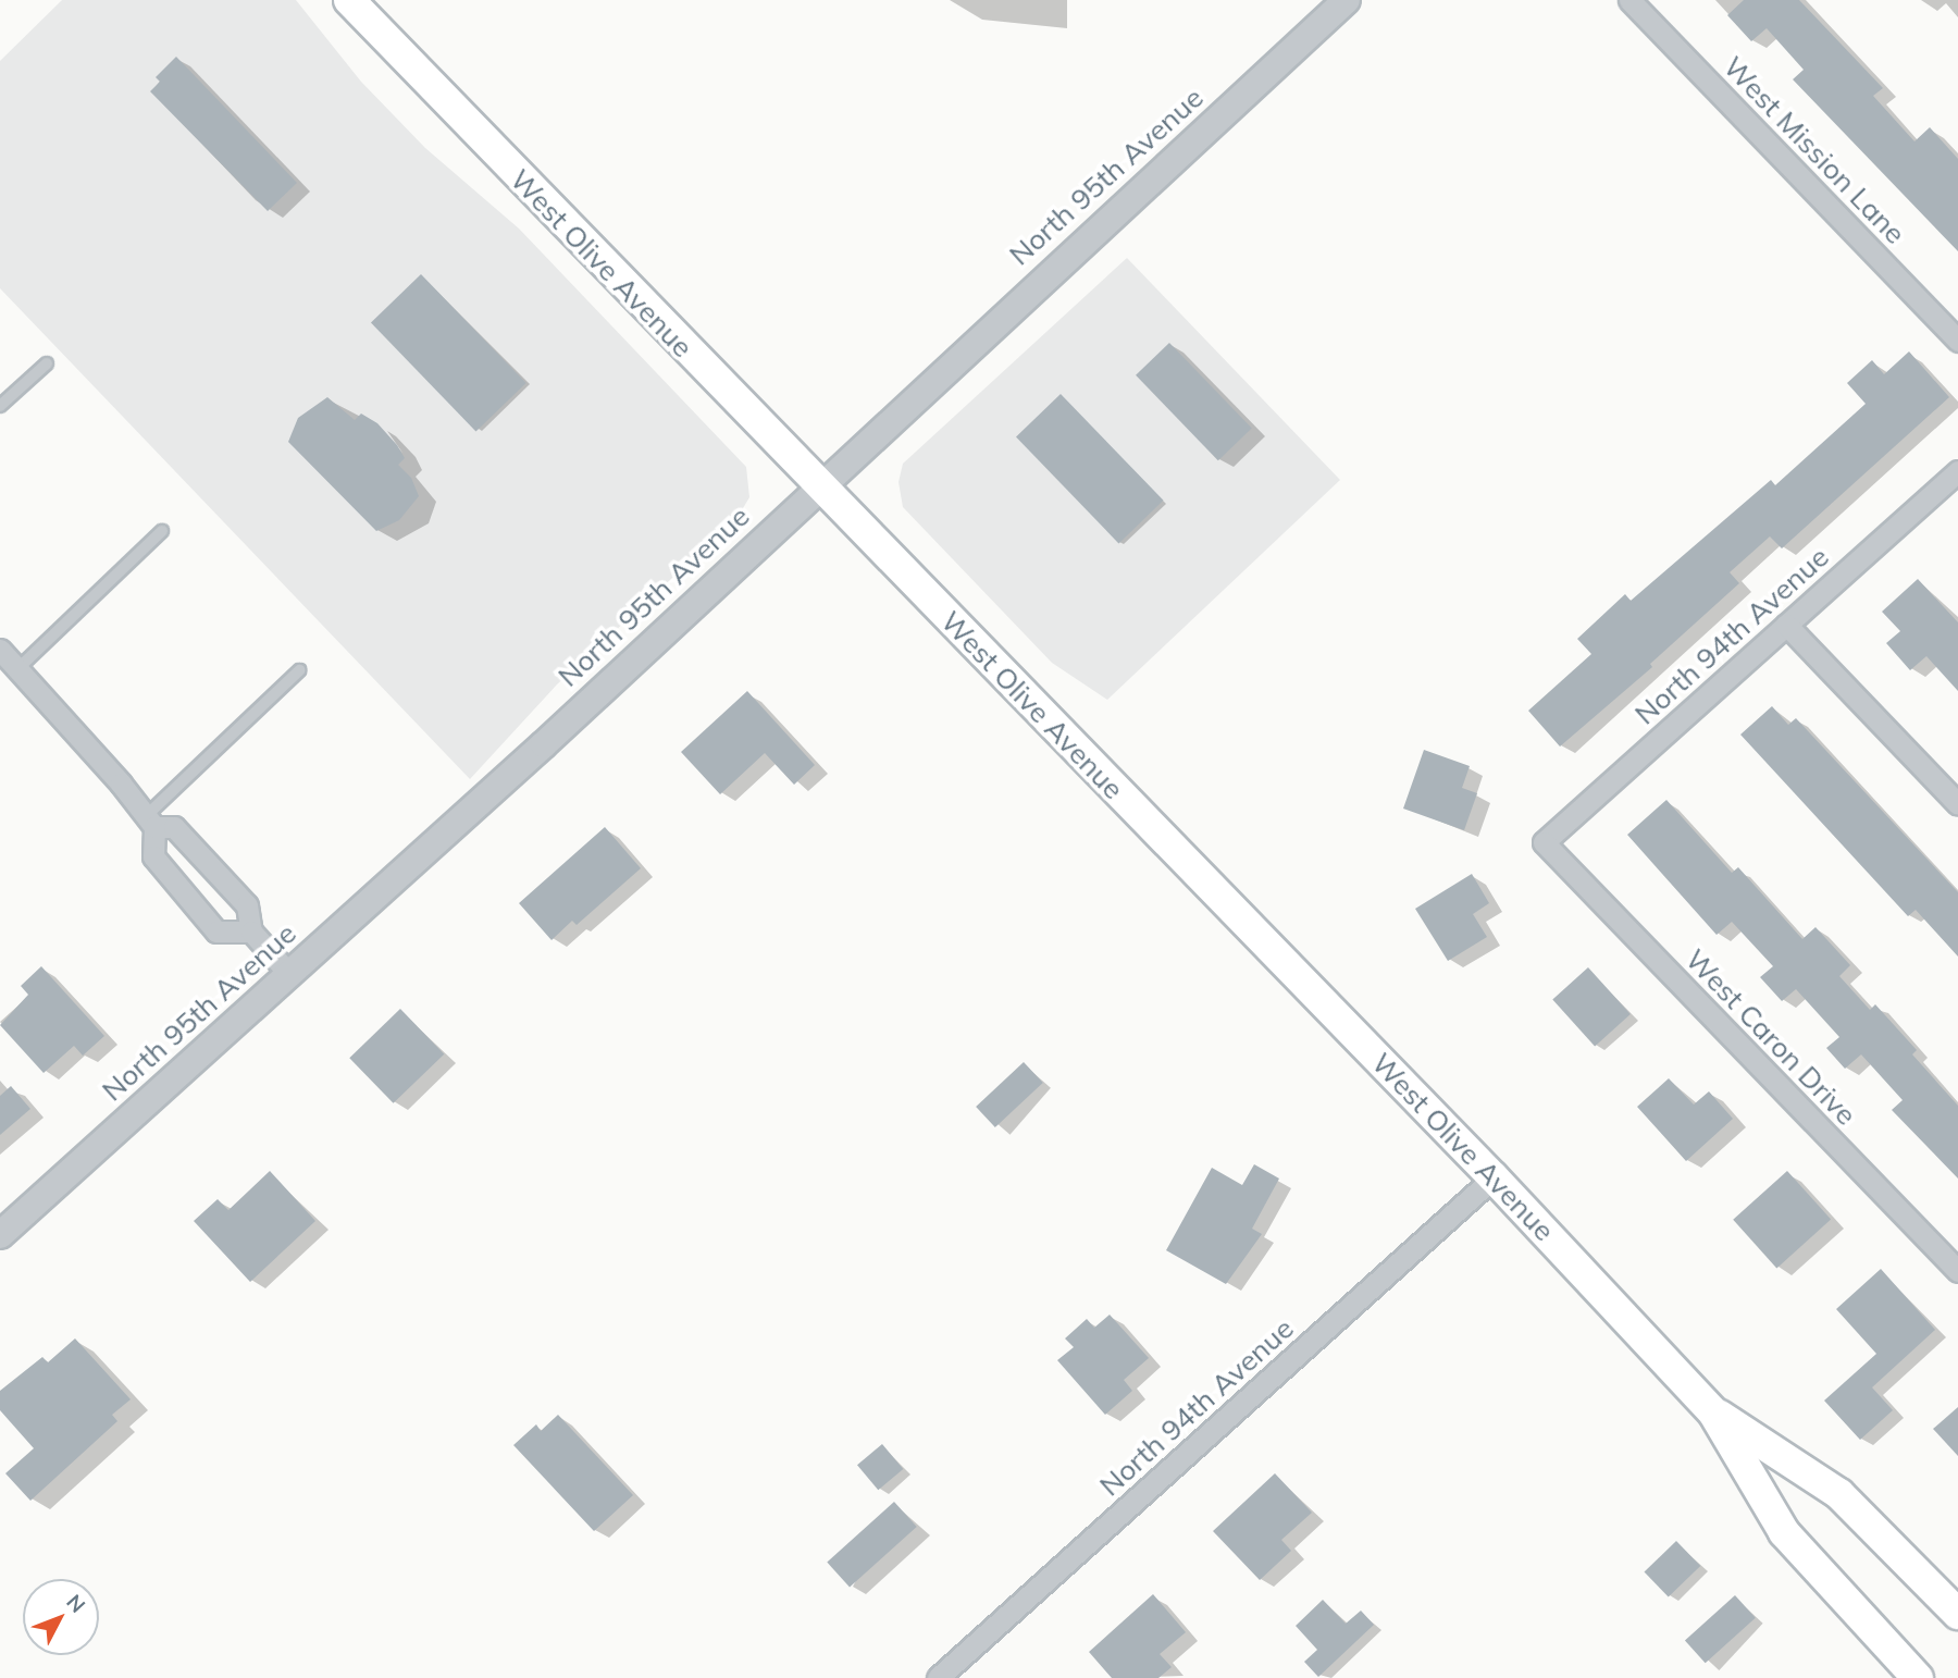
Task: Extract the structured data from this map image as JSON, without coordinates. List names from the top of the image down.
{
  "streets": {
    "main road": ["West Olive Avenue"],
    "street": [
      "West Mission Lane",
      "North 95th Avenue",
      "North 94th Avenue",
      "West Caron Drive"
    ]
  },
  "crossings": [
    ["North 95th Avenue", "West Olive Avenue"],
    ["West Olive Avenue", "North 94th Avenue"],
    ["North 94th Avenue", "West Caron Drive"]
  ],
  "north": "top right"
}
